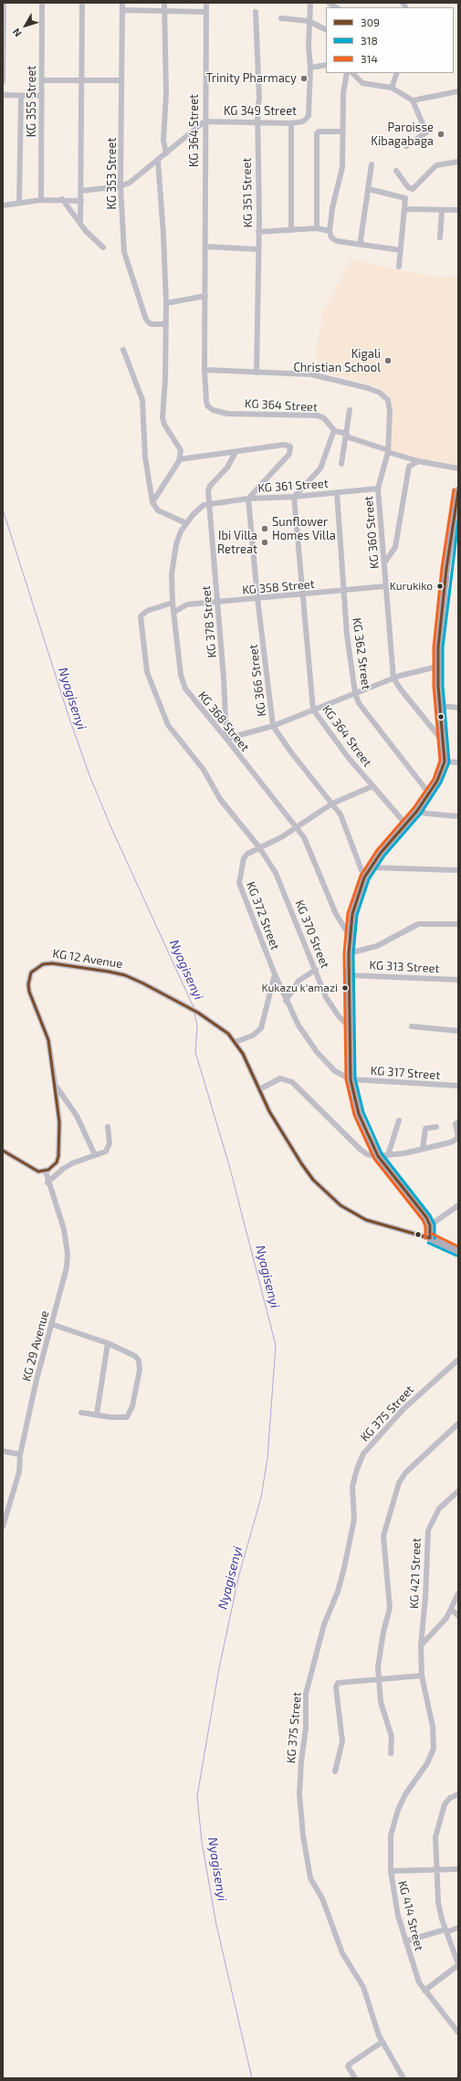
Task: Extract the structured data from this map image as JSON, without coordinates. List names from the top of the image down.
{
  "streets": {
    "main road": ["KG 12 Avenue"],
    "street": [
      "KG 355 Street",
      "KG 349 Street",
      "KG 364 Street",
      "KG 353 Street",
      "KG 351 Street",
      "KG 361 Street",
      "KG 360 Street",
      "KG 358 Street",
      "KG 378 Street",
      "KG 362 Street",
      "KG 366 Street",
      "KG 368 Street",
      "KG 372 Street",
      "KG 370 Street",
      "KG 313 Street",
      "KG 317 Street",
      "KG 29 Avenue",
      "KG 375 Street",
      "KG 421 Street",
      "KG 414 Street"
    ]
  },
  "crossings": [
    ["KG 349 Street", "KG 364 Street"],
    ["KG 349 Street", "KG 351 Street"],
    ["KG 364 Street", "KG 361 Street"],
    ["KG 364 Street", "KG 360 Street"],
    ["KG 364 Street", "KG 358 Street"],
    ["KG 364 Street", "KG 372 Street"],
    ["KG 351 Street", "KG 360 Street"],
    ["KG 361 Street", "KG 360 Street"],
    ["KG 361 Street", "KG 378 Street"],
    ["KG 361 Street", "KG 362 Street"],
    ["KG 361 Street", "KG 366 Street"],
    ["KG 361 Street", "KG 368 Street"],
    ["KG 360 Street", "KG 358 Street"],
    ["KG 358 Street", "KG 378 Street"],
    ["KG 358 Street", "KG 362 Street"],
    ["KG 358 Street", "KG 366 Street"],
    ["KG 358 Street", "KG 368 Street"],
    ["KG 378 Street", "KG 368 Street"],
    ["KG 366 Street", "KG 372 Street"],
    ["KG 368 Street", "KG 372 Street"],
    ["KG 368 Street", "KG 370 Street"],
    ["KG 372 Street", "KG 370 Street"],
    ["KG 372 Street", "KG 317 Street"],
    ["KG 12 Avenue", "KG 29 Avenue"],
    ["KG 421 Street", "KG 414 Street"]
  ],
  "water": ["Nyagisenyi"],
  "places": [
    "Trinity Pharmacy",
    "Paroisse Kibagabaga",
    "Kigali Christian School",
    "Sunflower Homes Villa",
    "Ibi Villa Retreat",
    "Kurukiko",
    "Kukazu k'amazi"
  ],
  "lines": ["transit line 314", "transit line 309", "transit line 318"],
  "legend": ["309", "318", "314"],
  "north": "bottom left"
}
